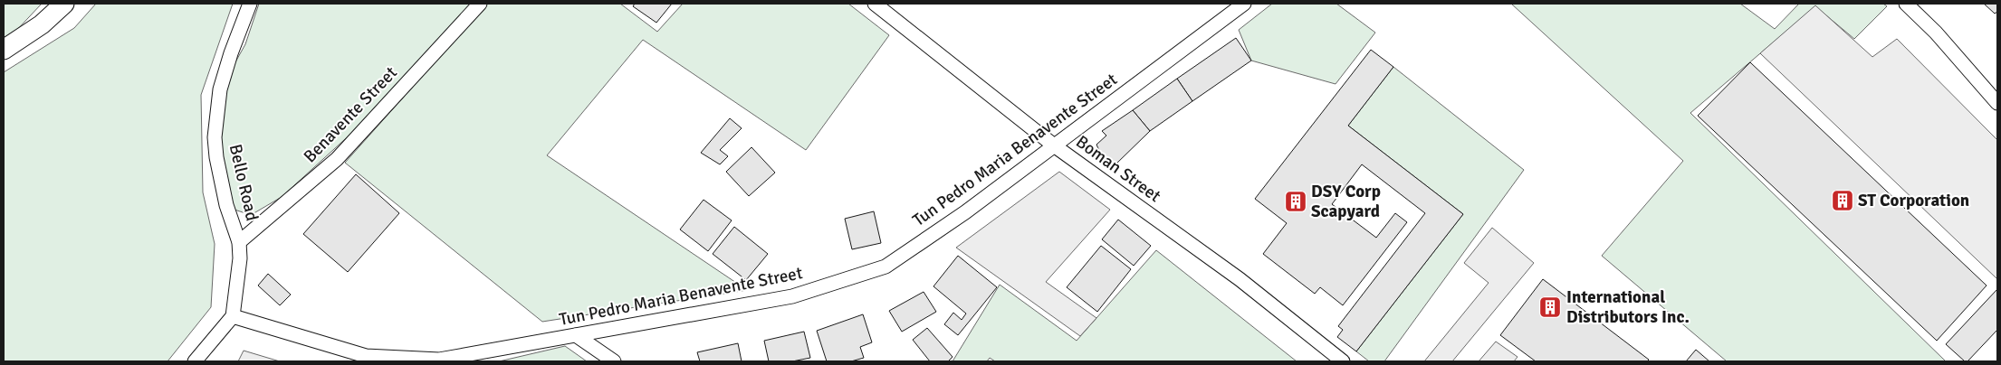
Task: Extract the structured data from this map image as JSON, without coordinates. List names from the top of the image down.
{
  "streets": {
    "street": [
      "Benavente Street",
      "Tun Pedro Maria Benavente Street",
      "Boman Street",
      "Bello Road"
    ]
  },
  "crossings": [
    ["Benavente Street", "Bello Road"],
    ["Tun Pedro Maria Benavente Street", "Boman Street"],
    ["Tun Pedro Maria Benavente Street", "Bello Road"]
  ],
  "places": {
    "building": ["ST Corporation", "DSY Corp Scapyard", "International Distributors Inc."]
  }
}
